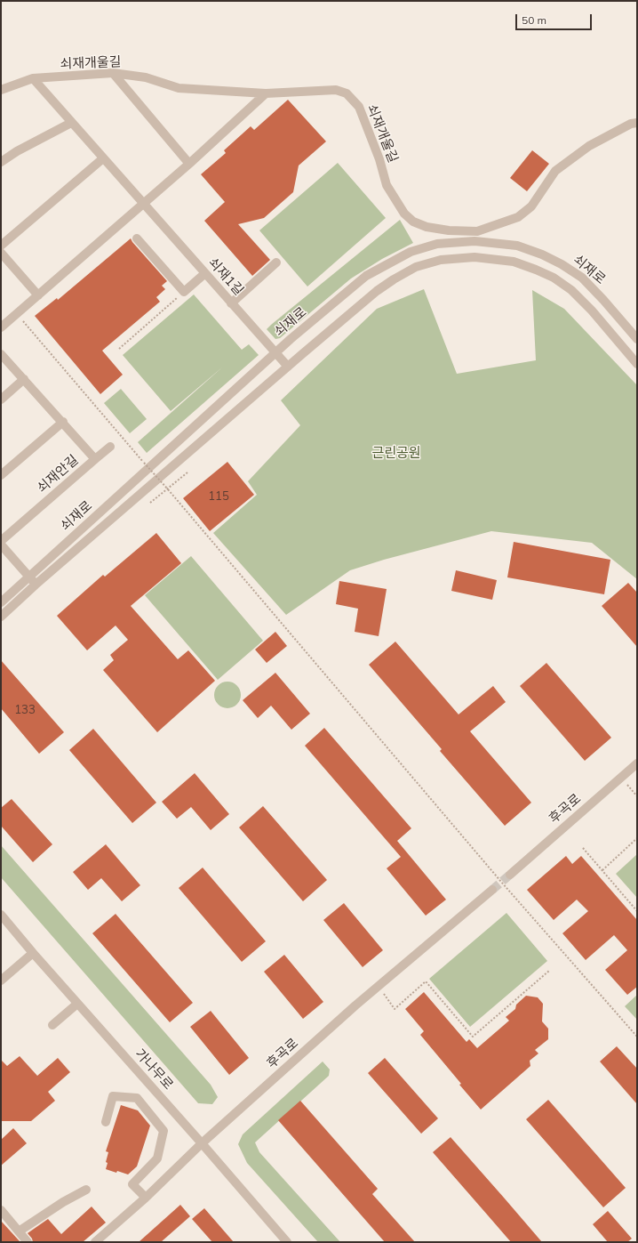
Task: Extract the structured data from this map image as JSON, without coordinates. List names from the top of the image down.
{
  "streets": {
    "street": [
      "쇠재개울길",
      "쇠재로",
      "쇠재1길",
      "쇠재안길",
      "후곡로",
      "가나무로"
    ]
  },
  "crossings": [
    ["쇠재개울길", "쇠재1길"],
    ["쇠재로", "쇠재1길"],
    ["후곡로", "가나무로"]
  ],
  "parks": ["근린공원"],
  "house_numbers": ["115", "133"],
  "scale_bar": "50 m"
}
